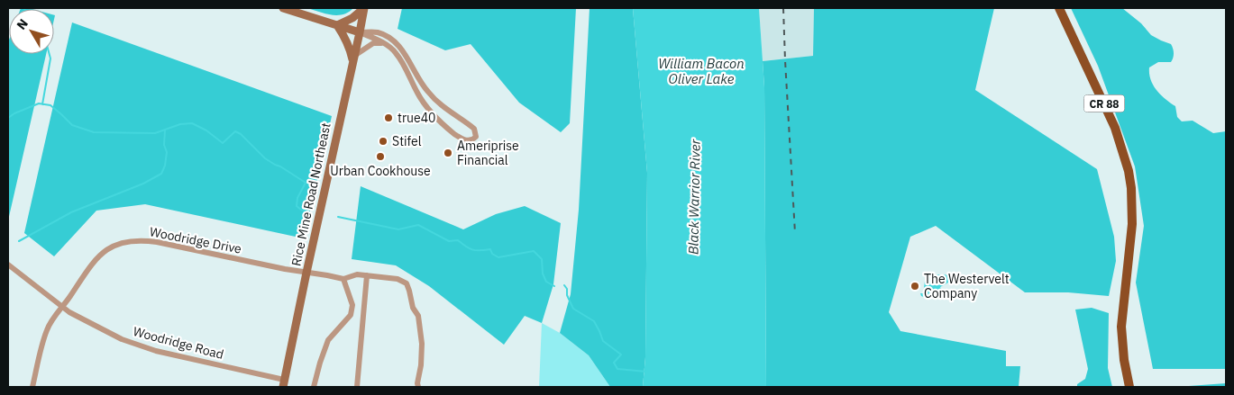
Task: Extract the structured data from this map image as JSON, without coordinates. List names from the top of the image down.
{
  "streets": {
    "main road": ["CR 88", "Rice Mine Road Northeast"],
    "street": ["Woodridge Drive", "Woodridge Road"]
  },
  "crossings": [
    ["Rice Mine Road Northeast", "Woodridge Drive"],
    ["Rice Mine Road Northeast", "Woodridge Road"],
    ["Woodridge Drive", "Woodridge Road"]
  ],
  "water": ["William Bacon Oliver Lake", "Black Warrior River"],
  "places": [
    "true40",
    "Stifel",
    "Ameriprise Financial",
    "Urban Cookhouse",
    "The Westervelt Company"
  ],
  "north": "top left"
}
